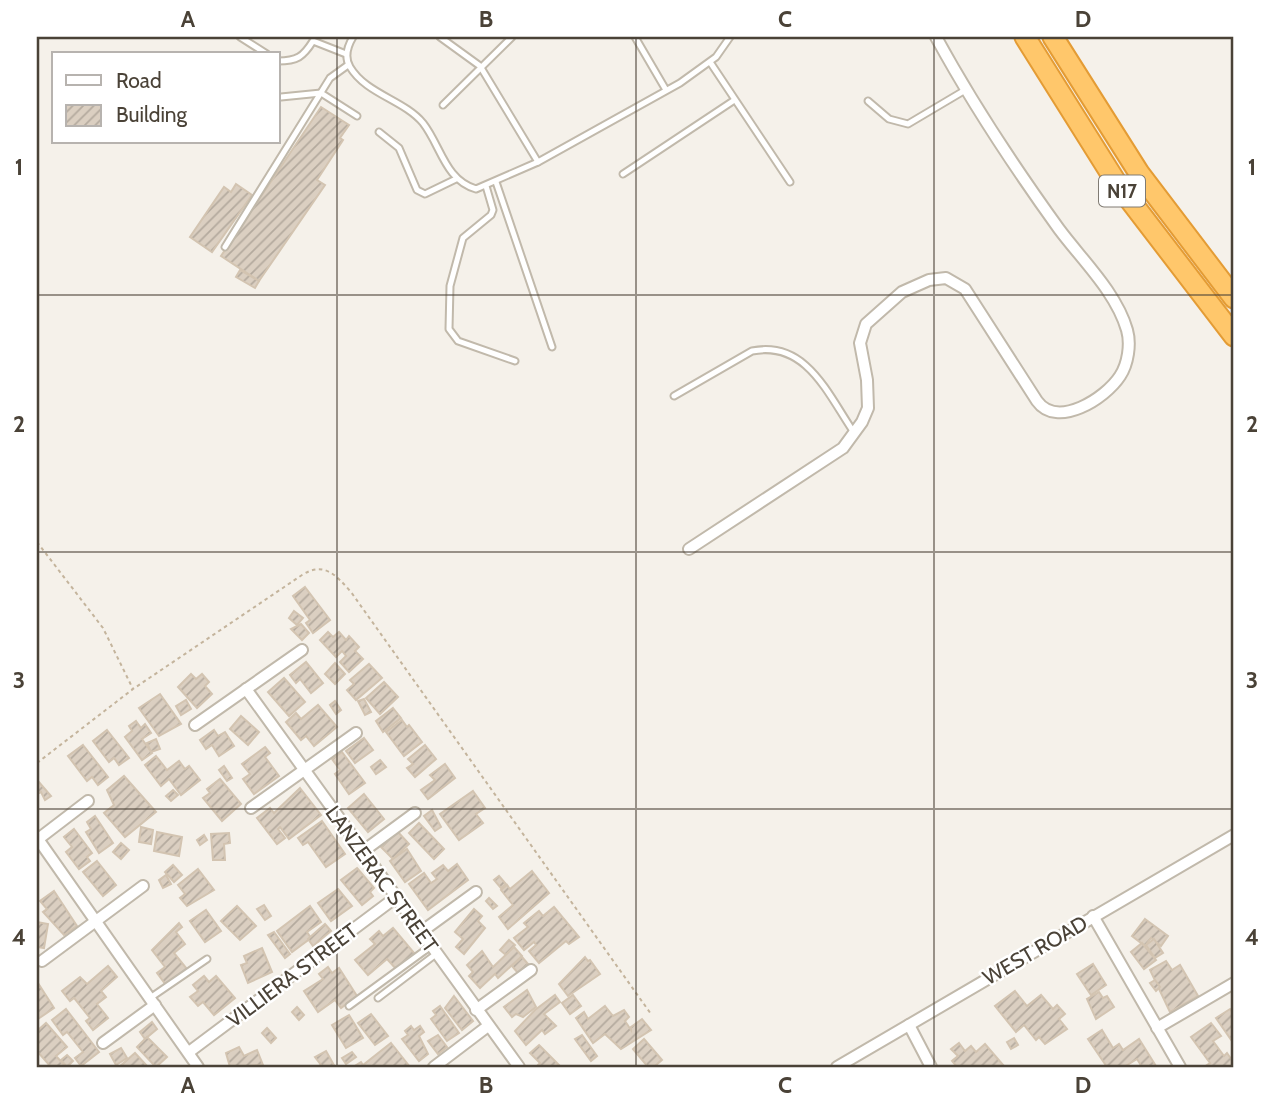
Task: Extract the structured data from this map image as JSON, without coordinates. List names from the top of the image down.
{
  "streets": {
    "highway": ["N17"],
    "street": ["LANZERAC STREET", "WEST ROAD", "VILLIERA STREET"]
  },
  "crossings": [
    ["LANZERAC STREET", "VILLIERA STREET"]
  ],
  "legend": ["Road", "Building"],
  "grid": {
    "columns": [
      "A",
      "B",
      "C",
      "D"
    ],
    "rows": [
      "1",
      "2",
      "3",
      "4"
    ]
  }
}
